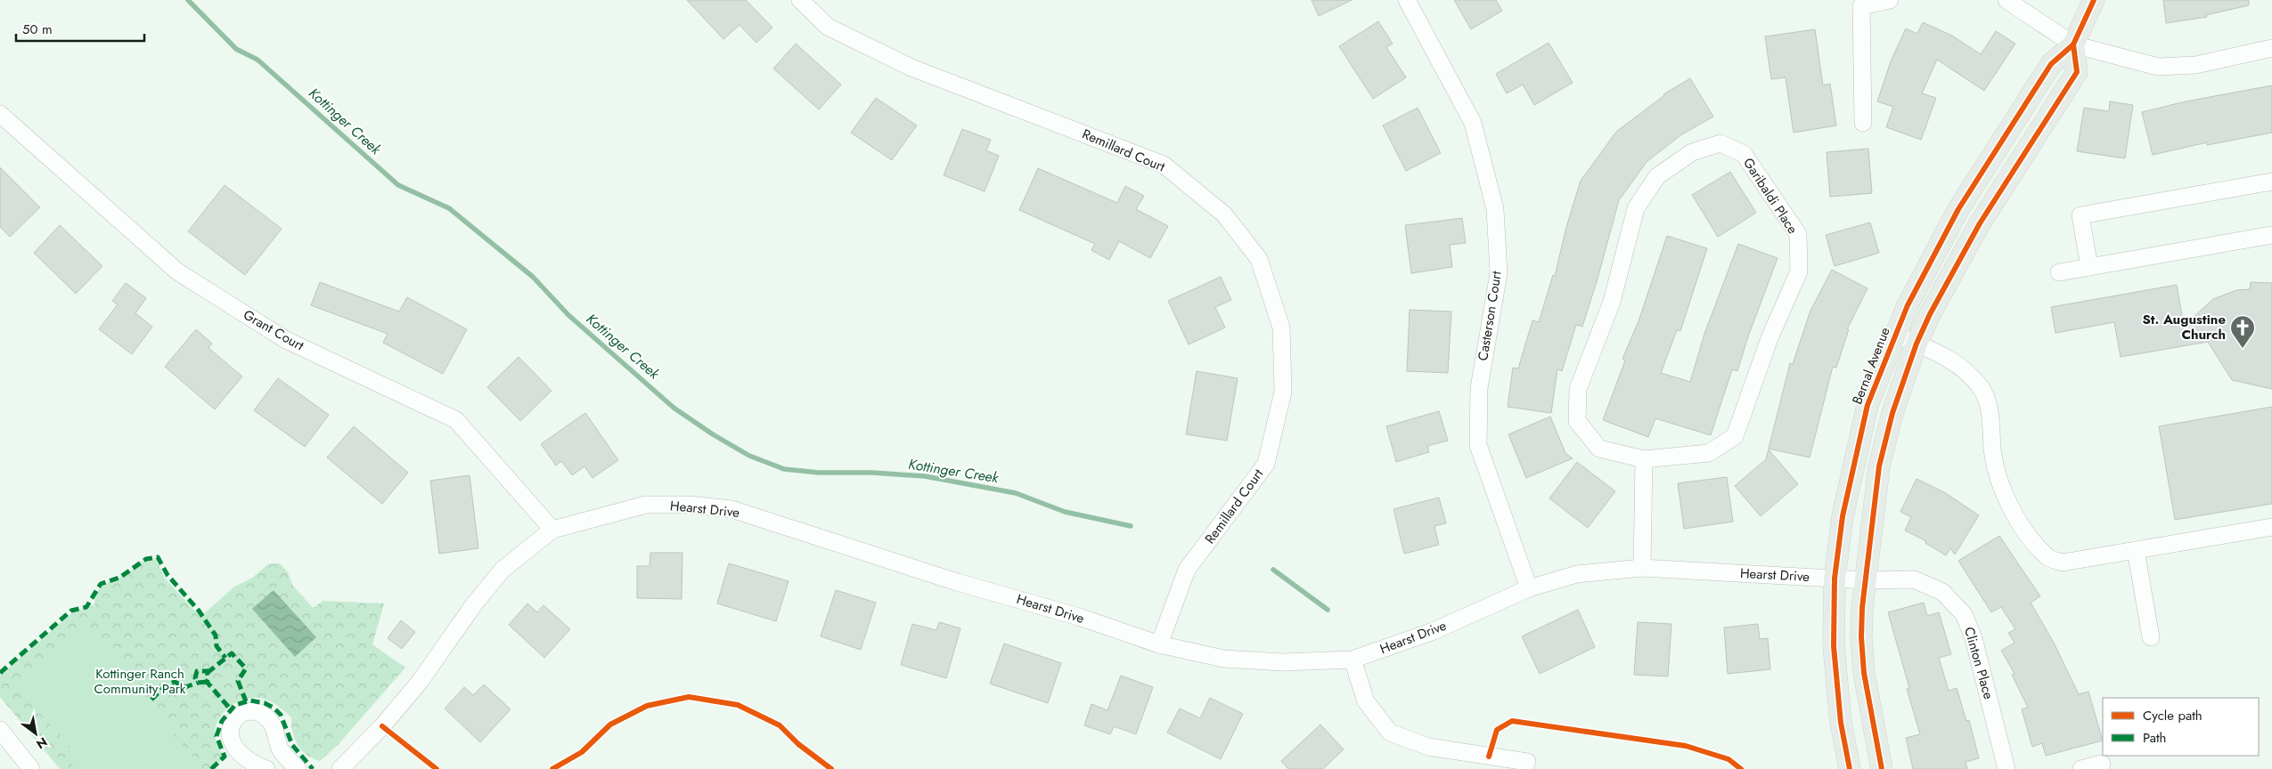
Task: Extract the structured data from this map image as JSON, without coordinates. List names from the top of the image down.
{
  "streets": {
    "main road": ["Bernal Avenue"],
    "street": [
      "Remillard Court",
      "Garibaldi Place",
      "Casterson Court",
      "Grant Court",
      "Hearst Drive",
      "Clinton Place"
    ]
  },
  "crossings": [
    ["Remillard Court", "Hearst Drive"],
    ["Casterson Court", "Hearst Drive"],
    ["Grant Court", "Hearst Drive"],
    ["Bernal Avenue", "Hearst Drive"],
    ["Hearst Drive", "Clinton Place"]
  ],
  "water": ["Kottinger Creek"],
  "parks": ["Kottinger Ranch Community Park"],
  "places": {
    "church": ["St. Augustine Church"]
  },
  "legend": ["Cycle path", "Path"],
  "scale_bar": "50 m",
  "north": "bottom right"
}
